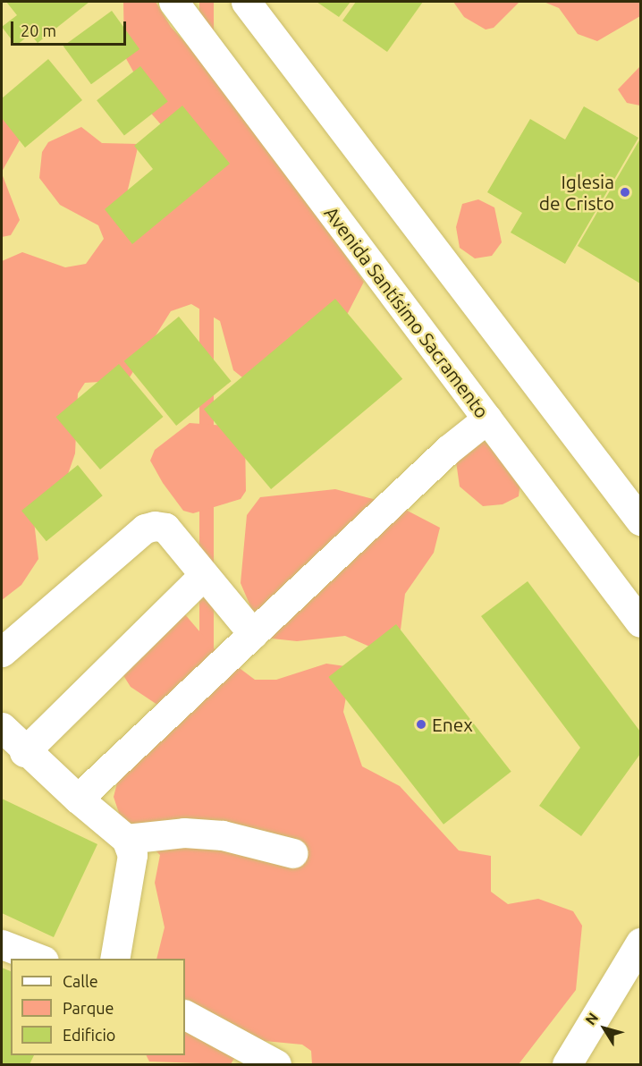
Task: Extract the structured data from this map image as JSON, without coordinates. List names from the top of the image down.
{
  "streets": {
    "main road": ["Avenida Santísimo Sacramento"]
  },
  "places": ["Iglesia de Cristo", "Enex"],
  "legend": ["Calle", "Parque", "Edificio"],
  "scale_bar": "20 m",
  "north": "top left"
}
